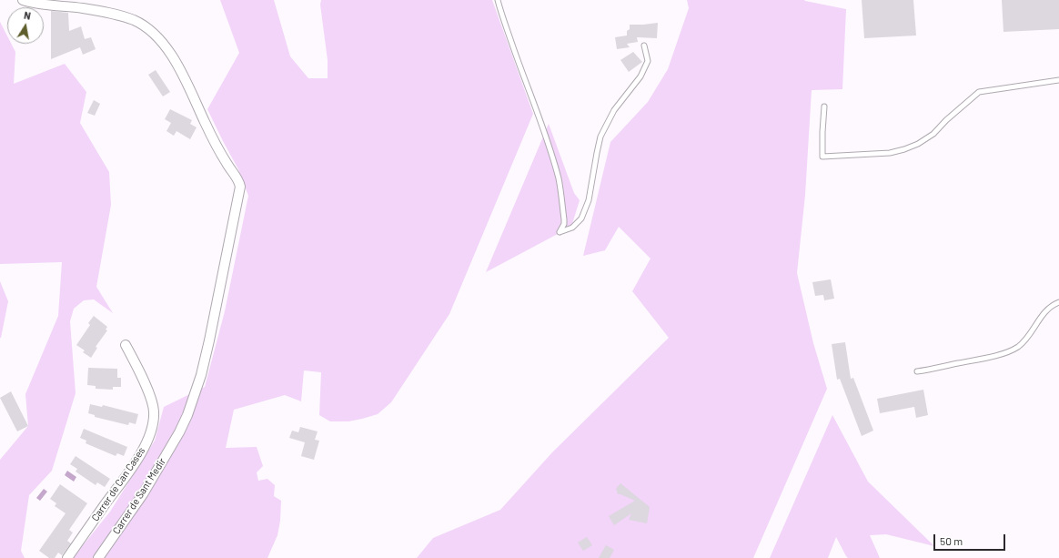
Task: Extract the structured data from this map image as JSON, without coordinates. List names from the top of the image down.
{
  "streets": {
    "street": ["Carrer de Can Cases", "Carrer de Sant Medir"]
  },
  "scale_bar": "50 m",
  "north": "top"
}
